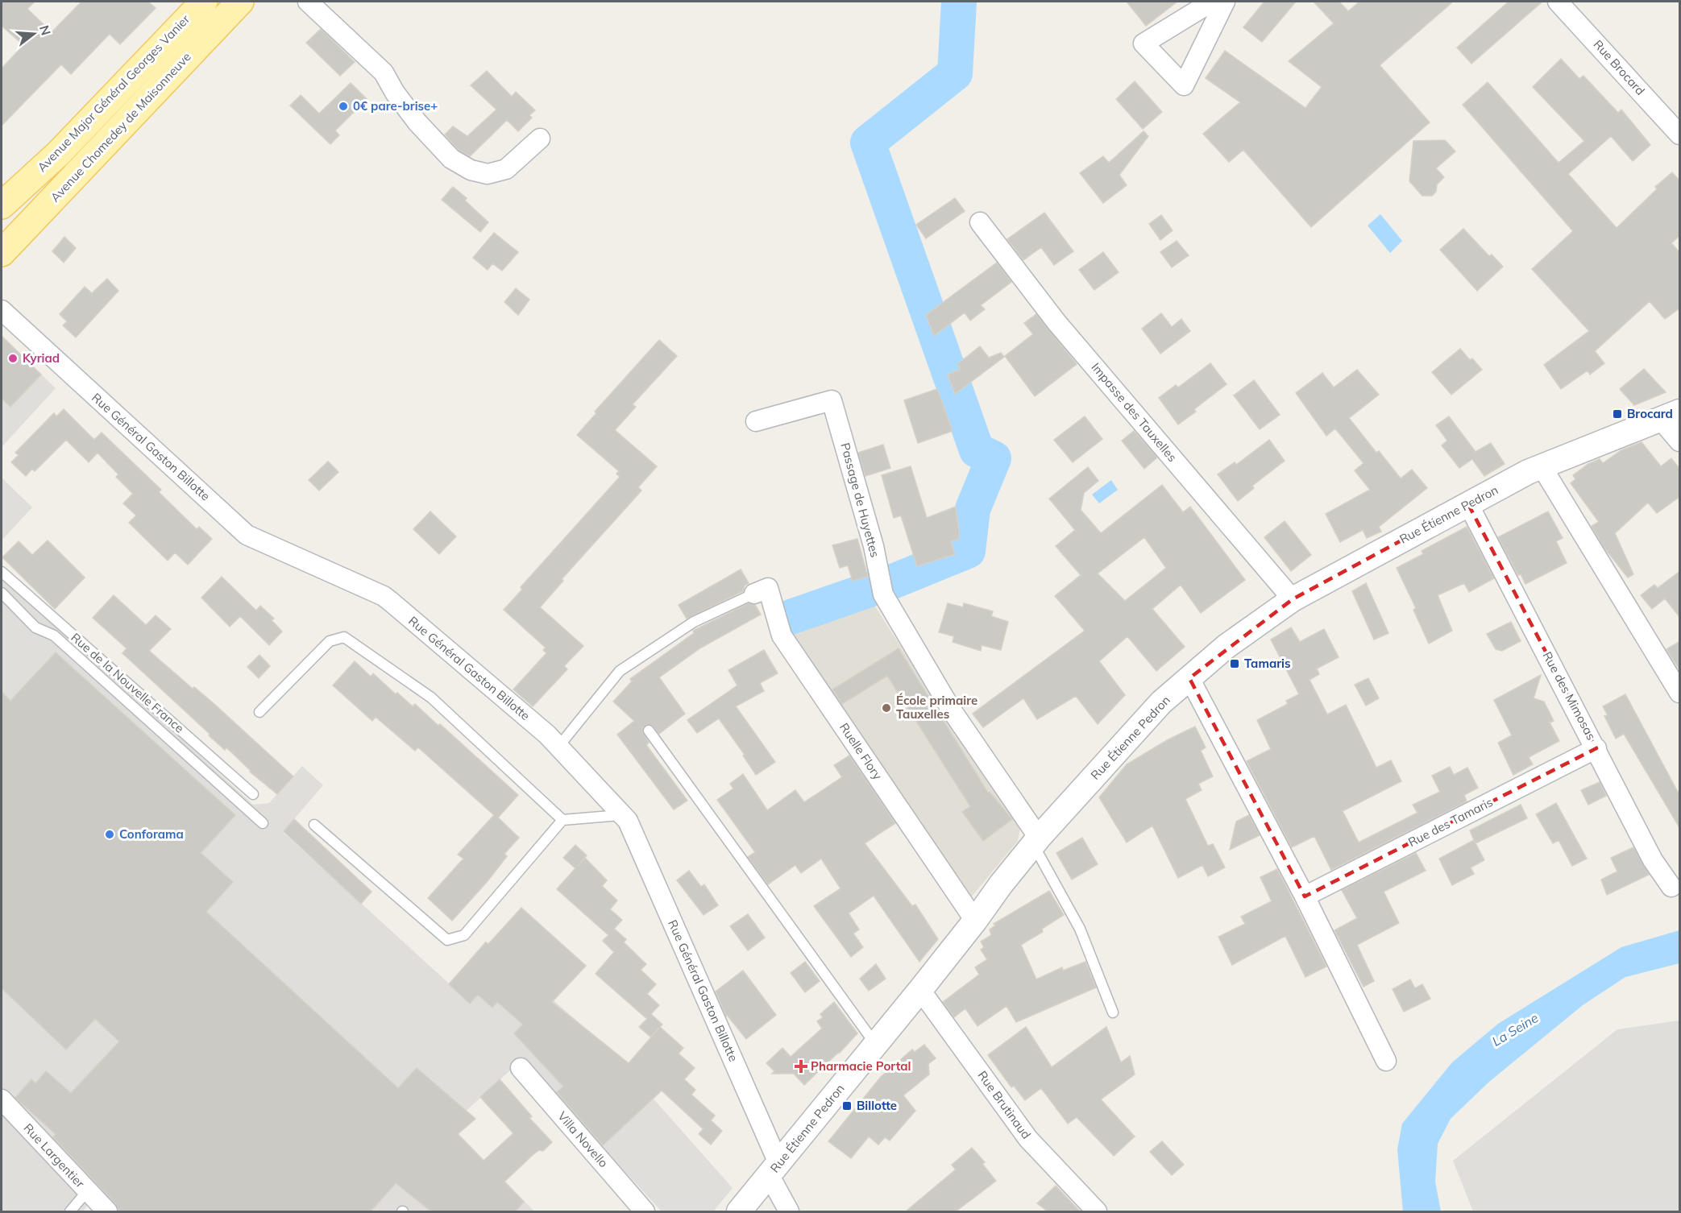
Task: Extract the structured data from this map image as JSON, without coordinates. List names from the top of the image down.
{
  "streets": {
    "main road": ["Avenue Major Général Georges Vanier", "Avenue Chomedey de Maisonneuve"],
    "street": [
      "Rue Brocard",
      "Impasse des Tauxelles",
      "Rue Général Gaston Billotte",
      "Passage de Huyettes",
      "Rue Étienne Pedron",
      "Rue des Mimosas",
      "Ruelle Flory",
      "Rue des Tamaris",
      "Rue Brutinaud",
      "Villa Novello",
      "Rue Largentier"
    ],
    "lane": ["Rue de la Nouvelle France"]
  },
  "crossings": [
    ["Impasse des Tauxelles", "Rue Étienne Pedron"],
    ["Rue Général Gaston Billotte", "Rue Étienne Pedron"],
    ["Passage de Huyettes", "Rue Étienne Pedron"],
    ["Rue Étienne Pedron", "Rue des Mimosas"],
    ["Rue Étienne Pedron", "Ruelle Flory"],
    ["Rue Étienne Pedron", "Rue Brutinaud"],
    ["Rue des Mimosas", "Rue des Tamaris"]
  ],
  "water": ["La Seine"],
  "places": {
    "other": [
      "0€ pare-brise+",
      "Kyriad",
      "École primaire Tauxelles",
      "Conforama"
    ],
    "transit": ["Brocard", "Tamaris", "Billotte"],
    "health": ["Pharmacie Portal"]
  },
  "north": "right"
}
